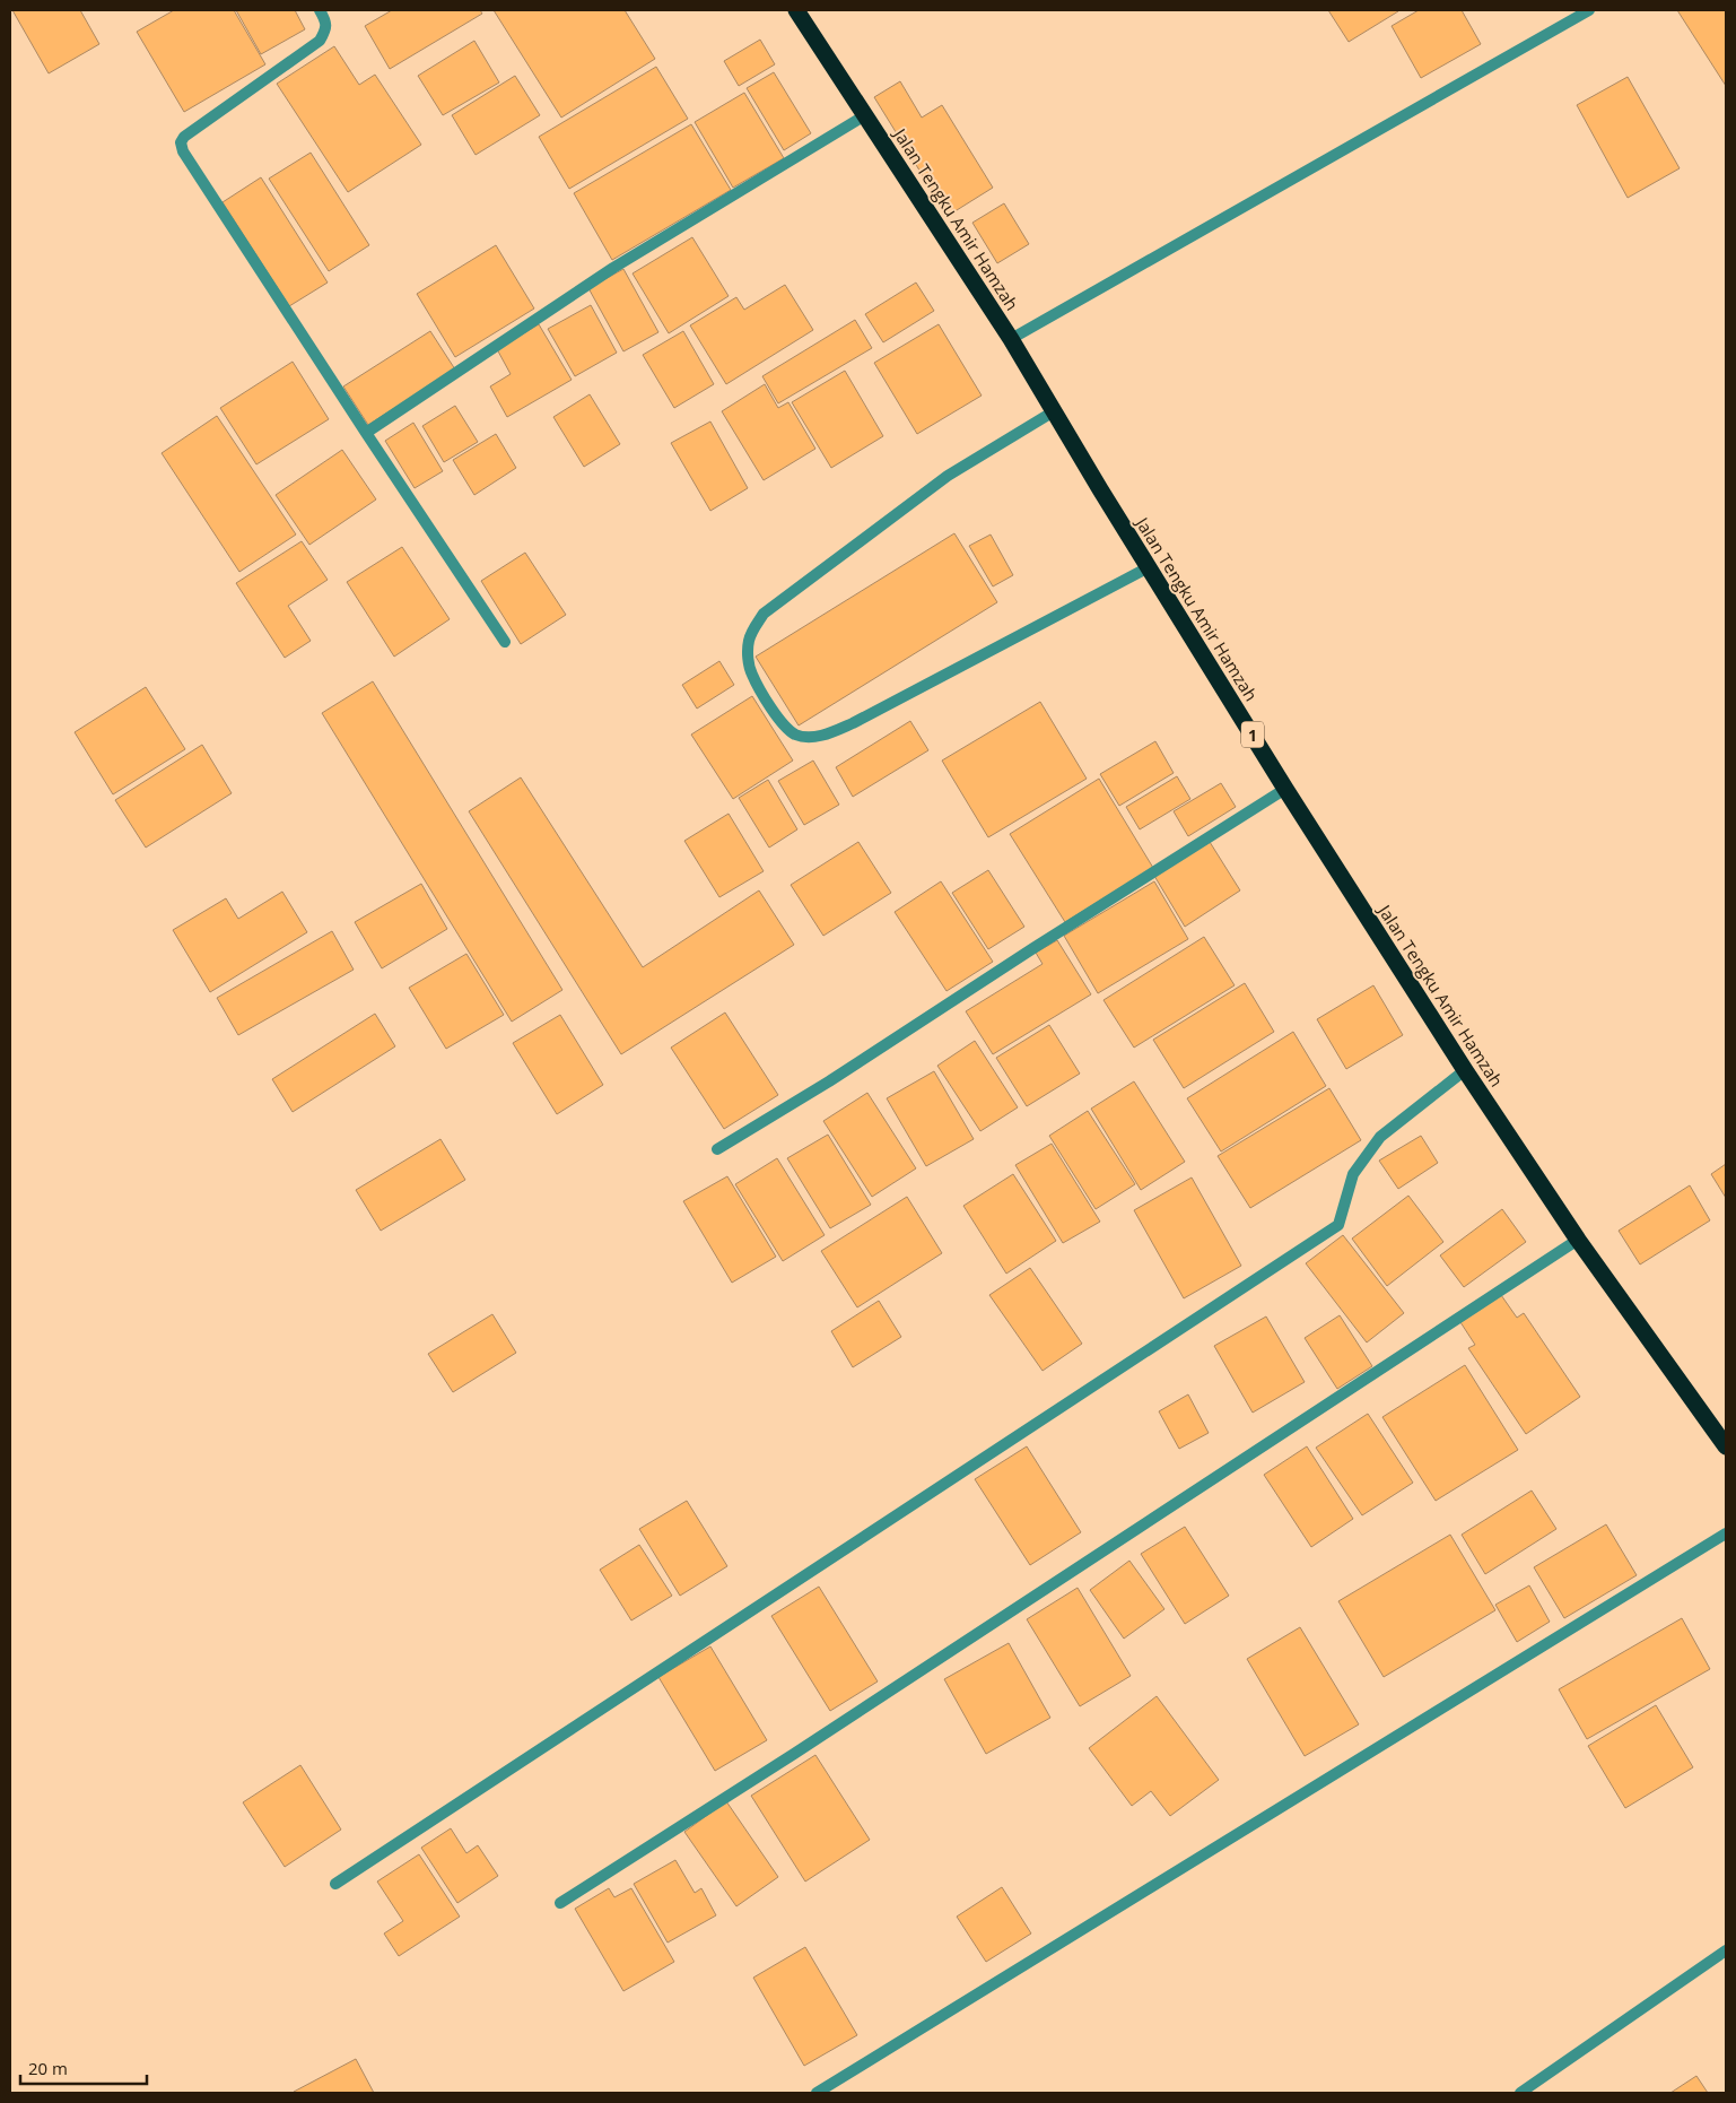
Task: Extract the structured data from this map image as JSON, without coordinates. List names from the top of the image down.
{
  "streets": {
    "highway": ["Jalan Tengku Amir Hamzah", "1"]
  },
  "scale_bar": "20 m"
}
